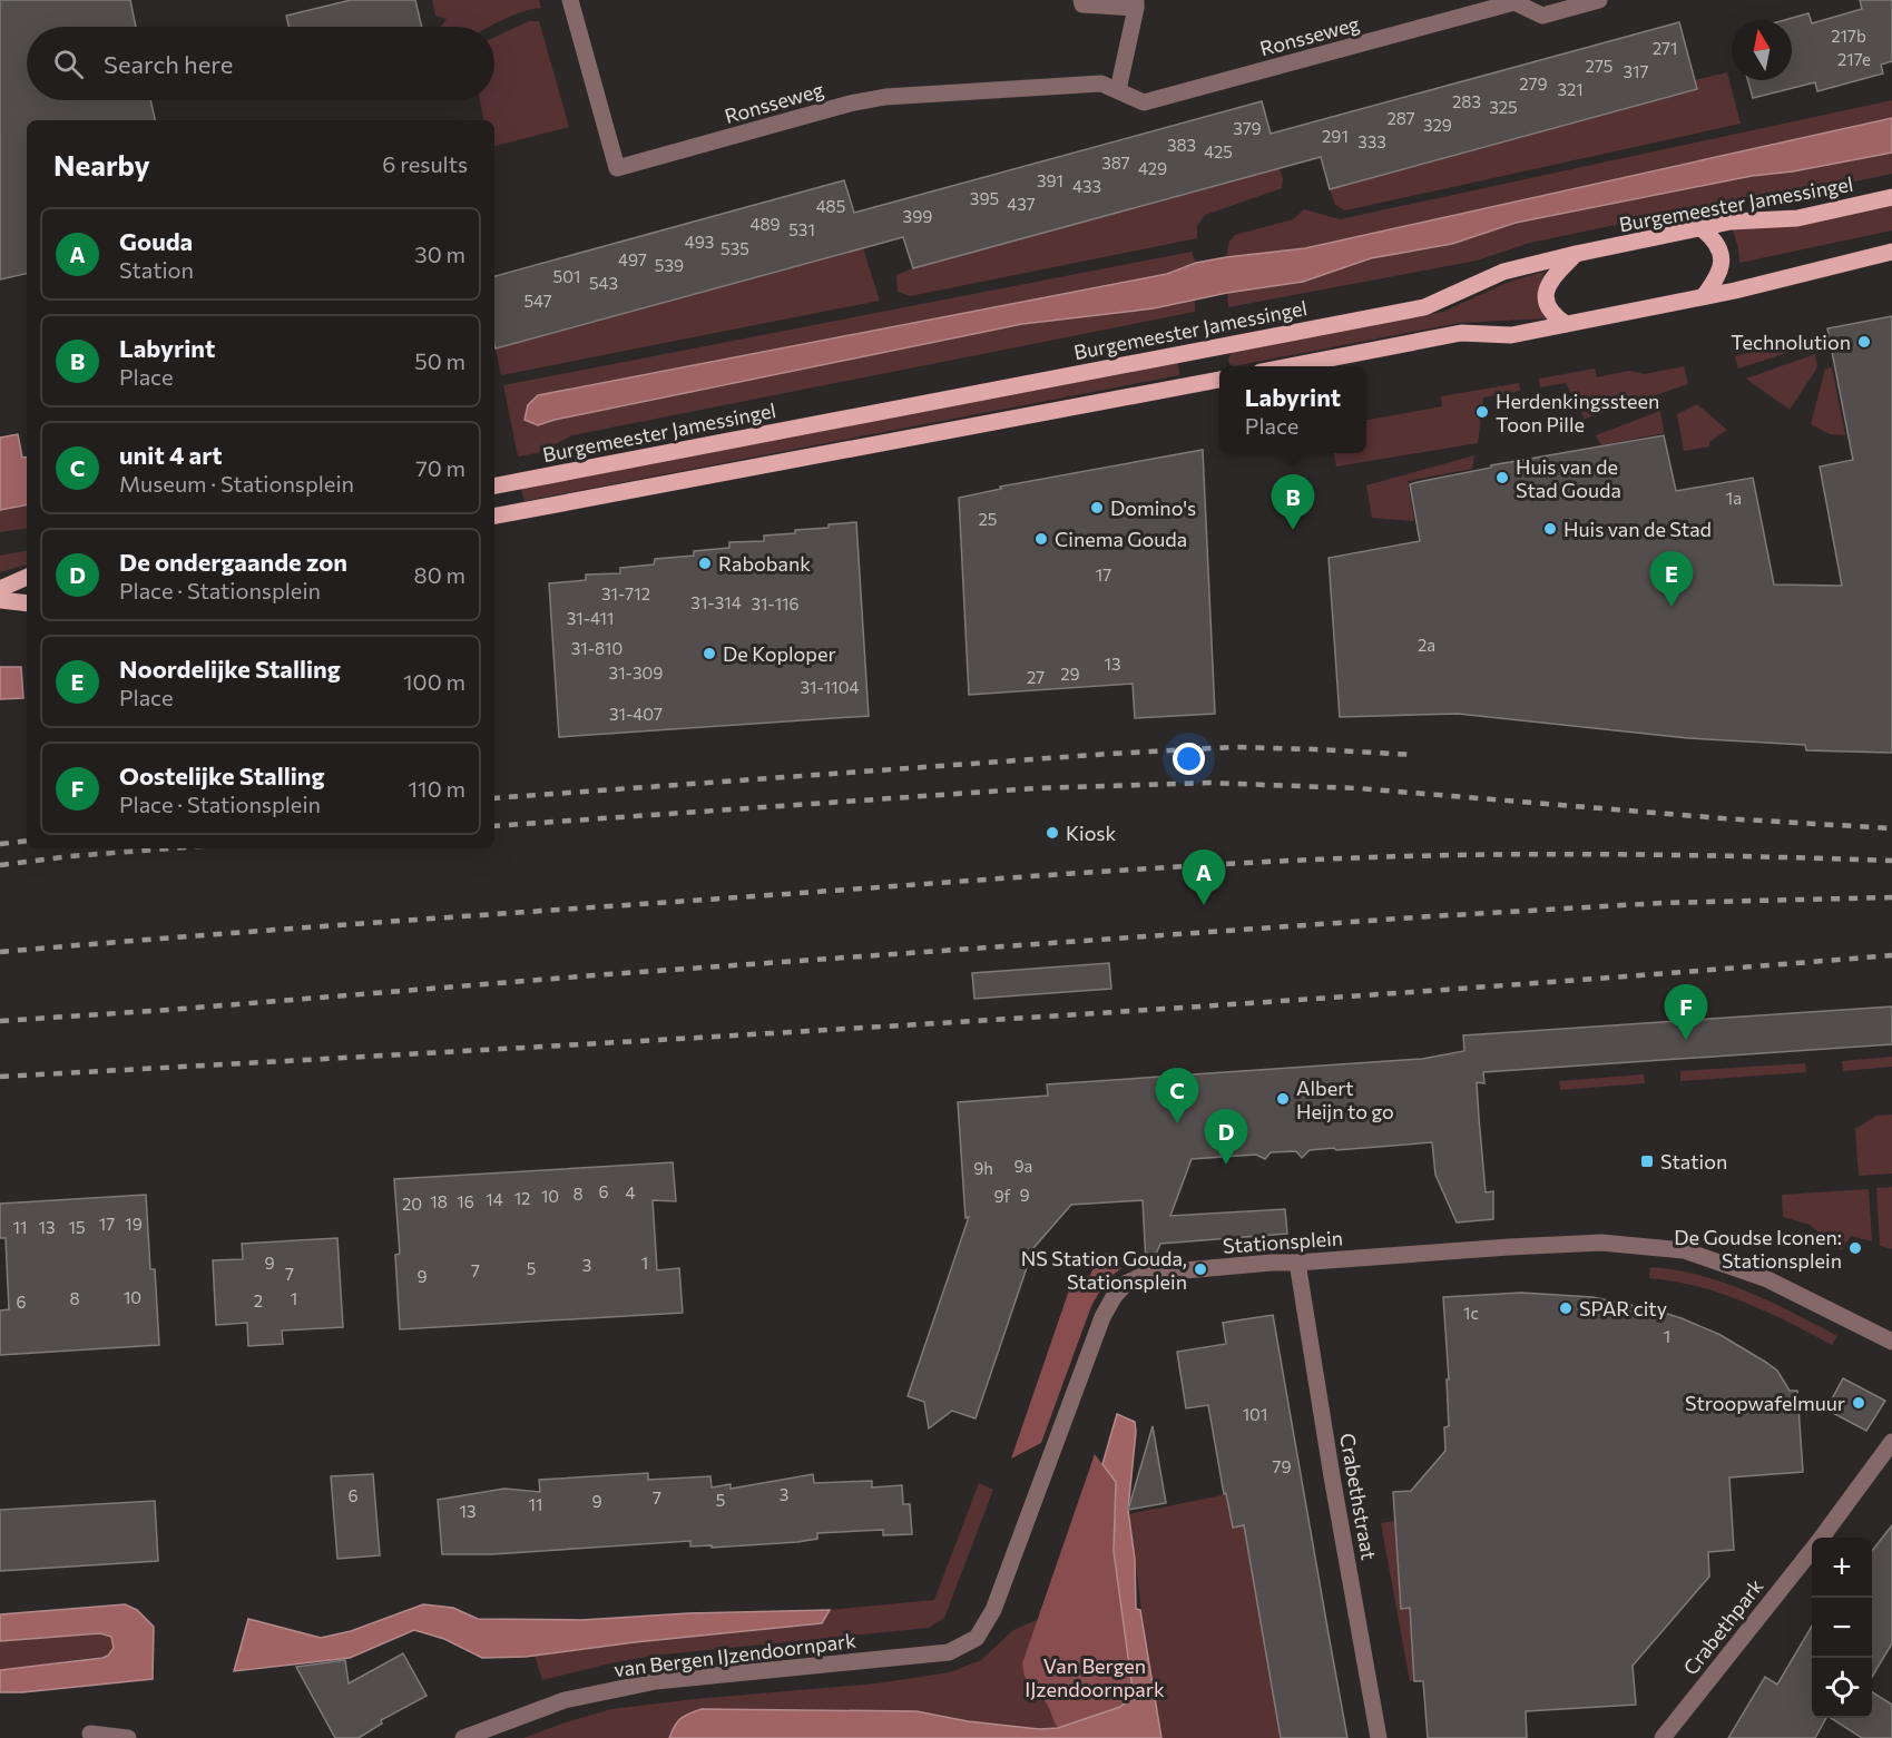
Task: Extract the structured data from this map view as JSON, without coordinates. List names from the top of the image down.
{
  "streets": {
    "main road": ["Burgemeester Jamessingel"],
    "street": [
      "Ronsseweg",
      "Stationsplein",
      "Crabethstraat",
      "Crabethpark",
      "van Bergen IJzendoornpark"
    ]
  },
  "crossings": [
    ["Stationsplein", "Crabethstraat"],
    ["Stationsplein", "van Bergen IJzendoornpark"]
  ],
  "parks": ["Van Bergen IJzendoornpark"],
  "places": {
    "other": [
      "Technolution",
      "Herdenkingssteen Toon Pille",
      "Huis van de Stad Gouda",
      "Domino's",
      "Huis van de Stad",
      "Cinema Gouda",
      "Rabobank",
      "De Koploper",
      "Kiosk",
      "Albert Heijn to go",
      "De Goudse Iconen: Stationsplein",
      "NS Station Gouda, Stationsplein",
      "SPAR city",
      "Stroopwafelmuur"
    ],
    "transit": ["Station"]
  },
  "house_numbers": [
    "217b",
    "271",
    "217e",
    "275",
    "317",
    "279",
    "321",
    "283",
    "325",
    "287",
    "329",
    "379",
    "291",
    "333",
    "383",
    "425",
    "387",
    "429",
    "391",
    "433",
    "395",
    "437",
    "485",
    "399",
    "489",
    "531",
    "493",
    "535",
    "497",
    "539",
    "501",
    "543",
    "547",
    "1a",
    "25",
    "17",
    "31-712",
    "31-314",
    "31-116",
    "31-411",
    "2a",
    "31-810",
    "13",
    "31-309",
    "29",
    "27",
    "31-1104",
    "31-407",
    "9a",
    "9h",
    "6",
    "4",
    "8",
    "9",
    "10",
    "9f",
    "12",
    "14",
    "18",
    "16",
    "20",
    "17",
    "19",
    "11",
    "13",
    "15",
    "9",
    "1",
    "3",
    "5",
    "7",
    "7",
    "9",
    "10",
    "8",
    "1",
    "2",
    "6",
    "1c",
    "1",
    "101",
    "79",
    "3",
    "6",
    "7",
    "5",
    "9",
    "11",
    "13"
  ],
  "north": "top",
  "page": {
    "search": "Search here",
    "heading": ["Nearby", "6 results"],
    "list": [
      {
        "mark": "A",
        "name": "Gouda",
        "note": "Station",
        "value": "30 m"
      },
      {
        "mark": "B",
        "name": "Labyrint",
        "note": "Place",
        "value": "50 m"
      },
      {
        "mark": "C",
        "name": "unit 4 art",
        "note": "Museum · Stationsplein",
        "value": "70 m"
      },
      {
        "mark": "D",
        "name": "De ondergaande zon",
        "note": "Place · Stationsplein",
        "value": "80 m"
      },
      {
        "mark": "E",
        "name": "Noordelijke Stalling",
        "note": "Place",
        "value": "100 m"
      },
      {
        "mark": "F",
        "name": "Oostelijke Stalling",
        "note": "Place · Stationsplein",
        "value": "110 m"
      }
    ],
    "popup": ["Labyrint", "Place"],
    "pins": [
      "B",
      "E",
      "A",
      "F",
      "C",
      "D"
    ],
    "map_buttons": ["+", "−"]
  }
}
